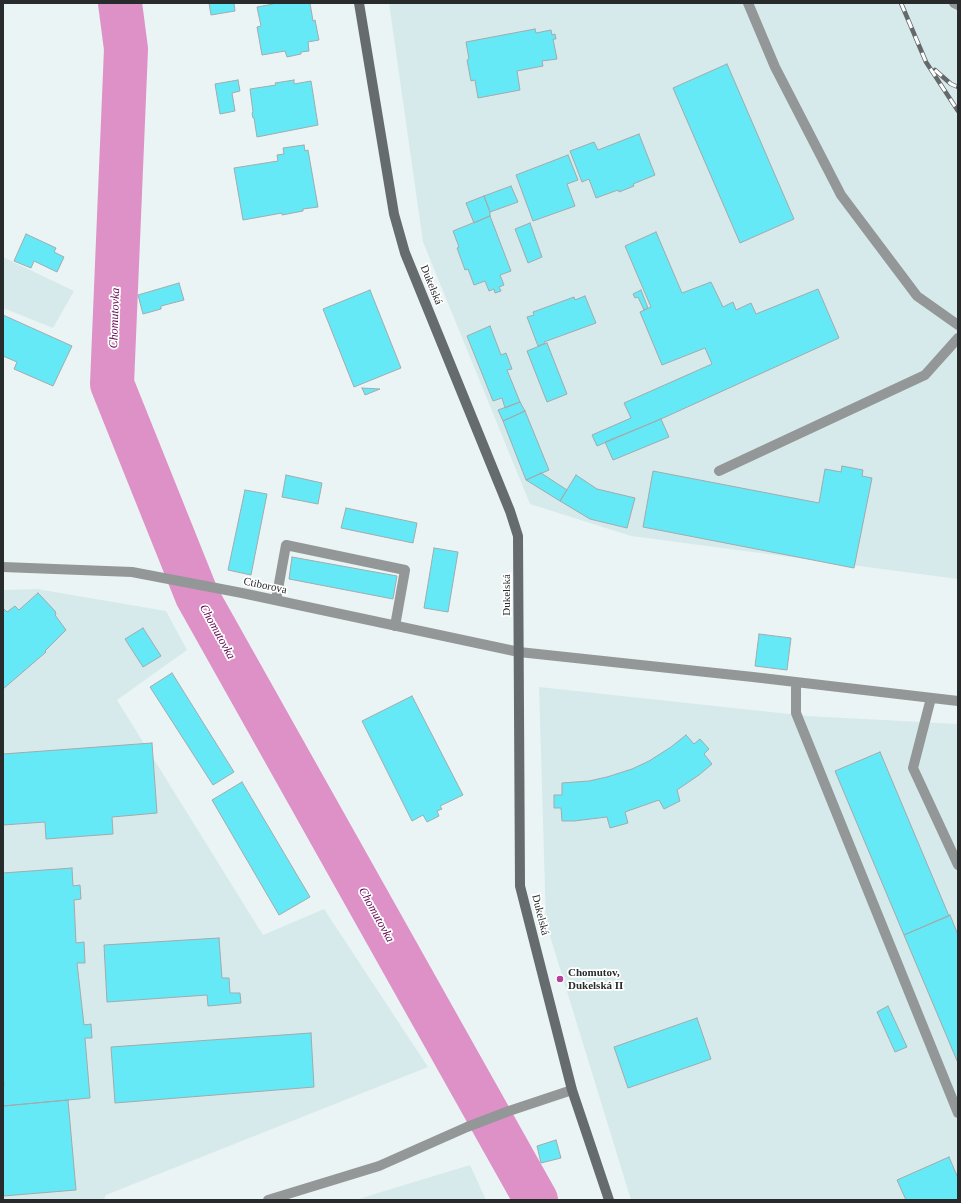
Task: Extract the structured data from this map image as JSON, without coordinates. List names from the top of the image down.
{
  "streets": {
    "street": ["Dukelská", "Ctiborova"]
  },
  "crossings": [
    ["Dukelská", "Ctiborova"]
  ],
  "water": ["Chomutovka"],
  "places": ["Chomutov, Dukelská II"]
}
